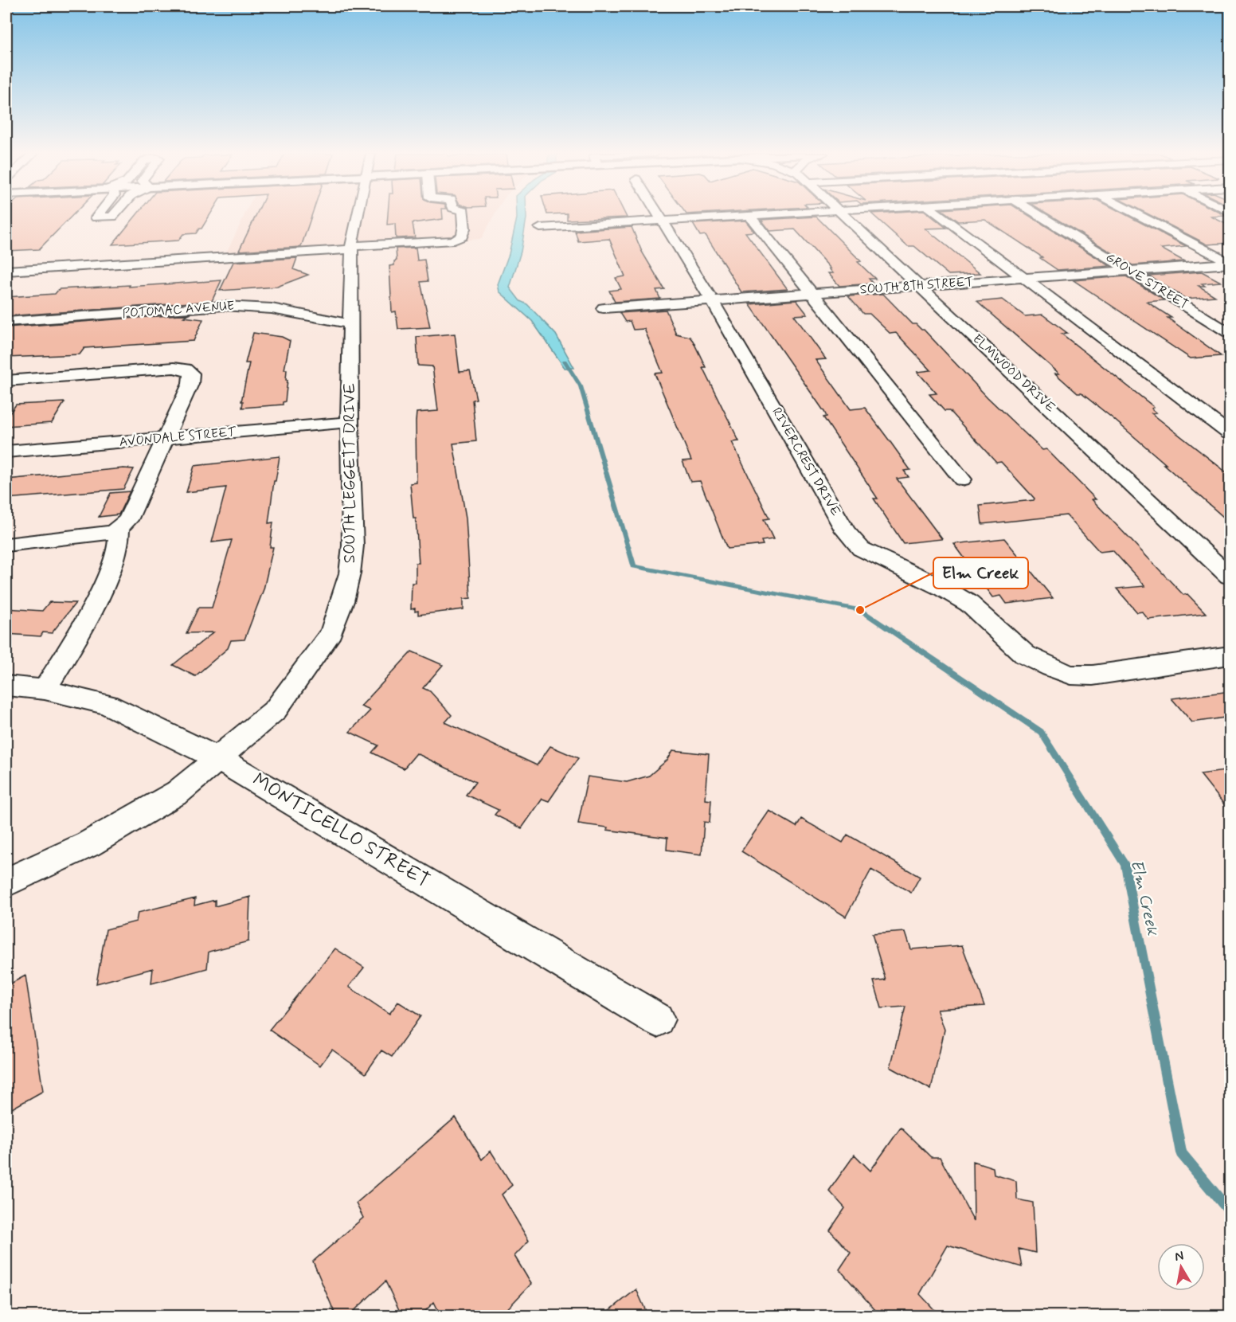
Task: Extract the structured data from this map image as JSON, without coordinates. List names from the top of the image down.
{
  "streets": {
    "street": [
      "GROVE STREET",
      "SOUTH 8TH STREET",
      "POTOMAC AVENUE",
      "ELMWOOD DRIVE",
      "AVONDALE STREET",
      "RIVERCREST DRIVE",
      "SOUTH LEGGETT DRIVE",
      "MONTICELLO STREET"
    ]
  },
  "crossings": [
    ["GROVE STREET", "SOUTH 8TH STREET"],
    ["SOUTH 8TH STREET", "ELMWOOD DRIVE"],
    ["SOUTH 8TH STREET", "RIVERCREST DRIVE"],
    ["POTOMAC AVENUE", "SOUTH LEGGETT DRIVE"],
    ["AVONDALE STREET", "SOUTH LEGGETT DRIVE"],
    ["SOUTH LEGGETT DRIVE", "MONTICELLO STREET"]
  ],
  "water": ["Elm Creek"],
  "places": ["Elm Creek"],
  "north": "top"
}
